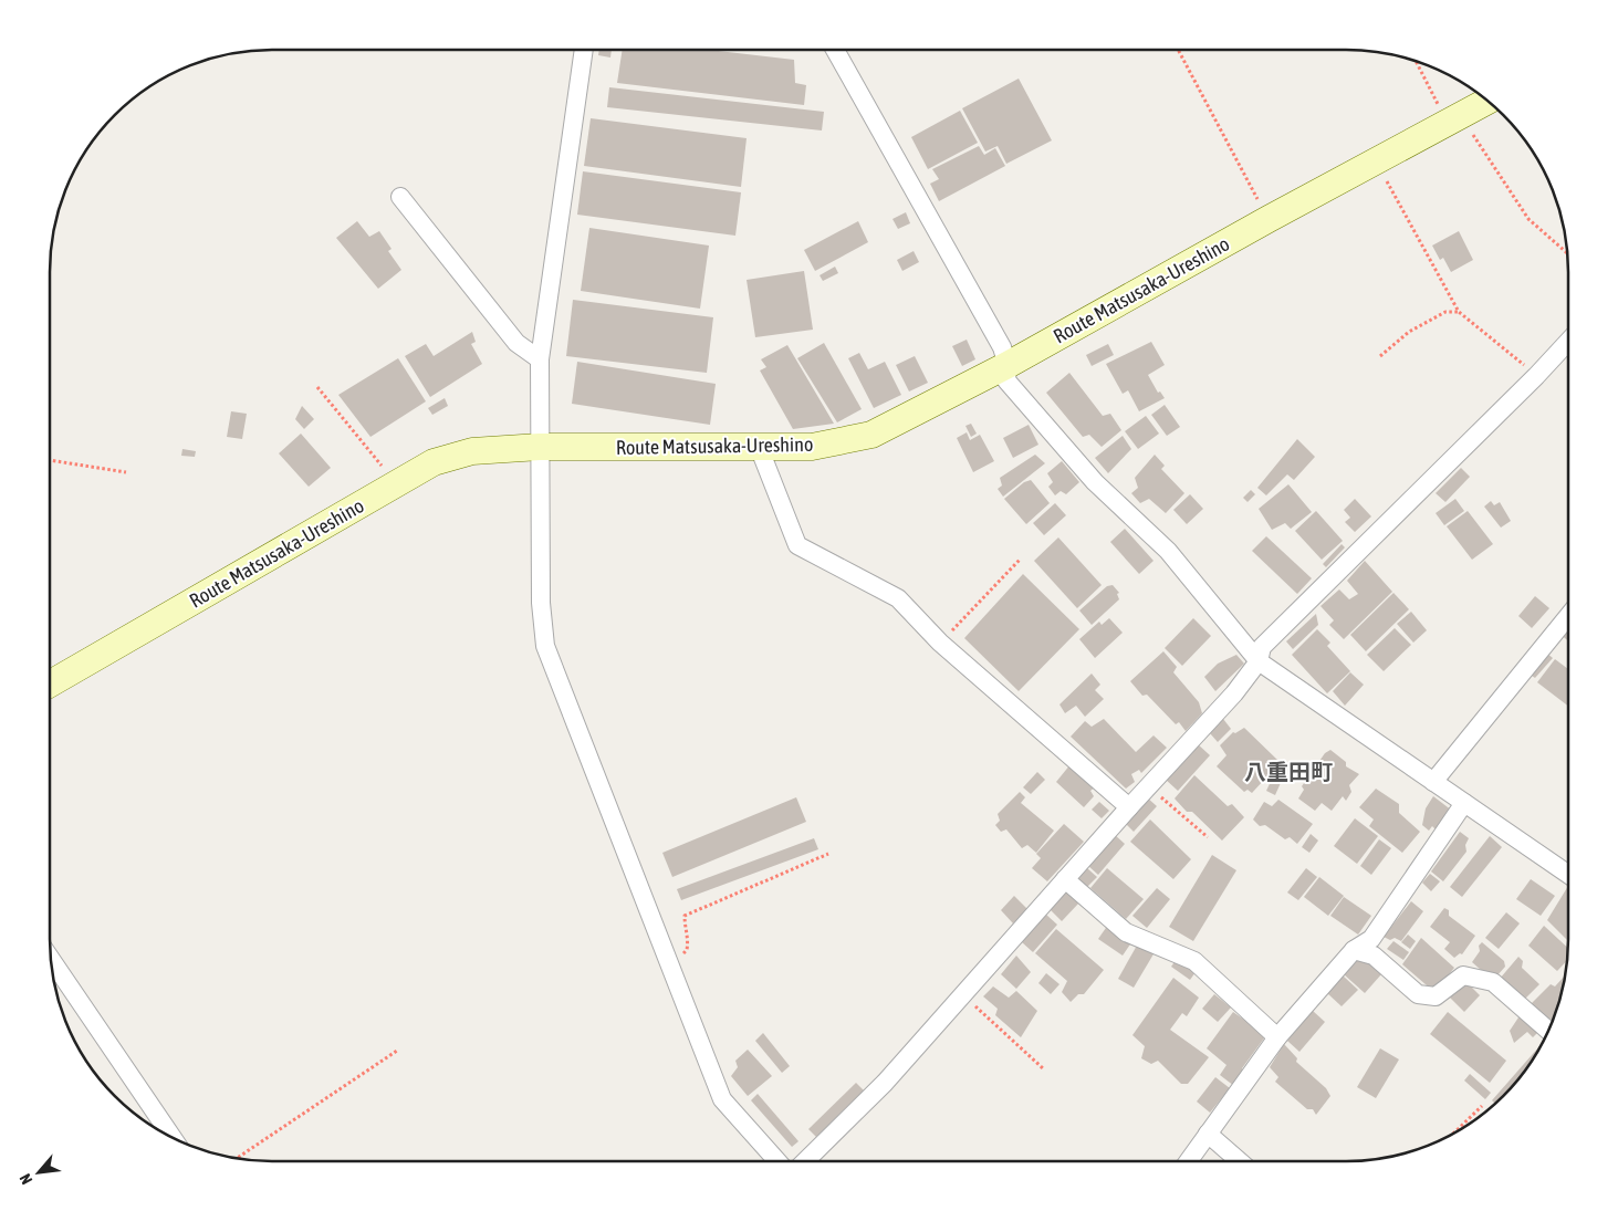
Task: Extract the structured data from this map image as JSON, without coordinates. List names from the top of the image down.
{
  "streets": {
    "main road": ["Route Matsusaka-Ureshino"]
  },
  "districts": ["八重田町"],
  "north": "bottom left"
}
